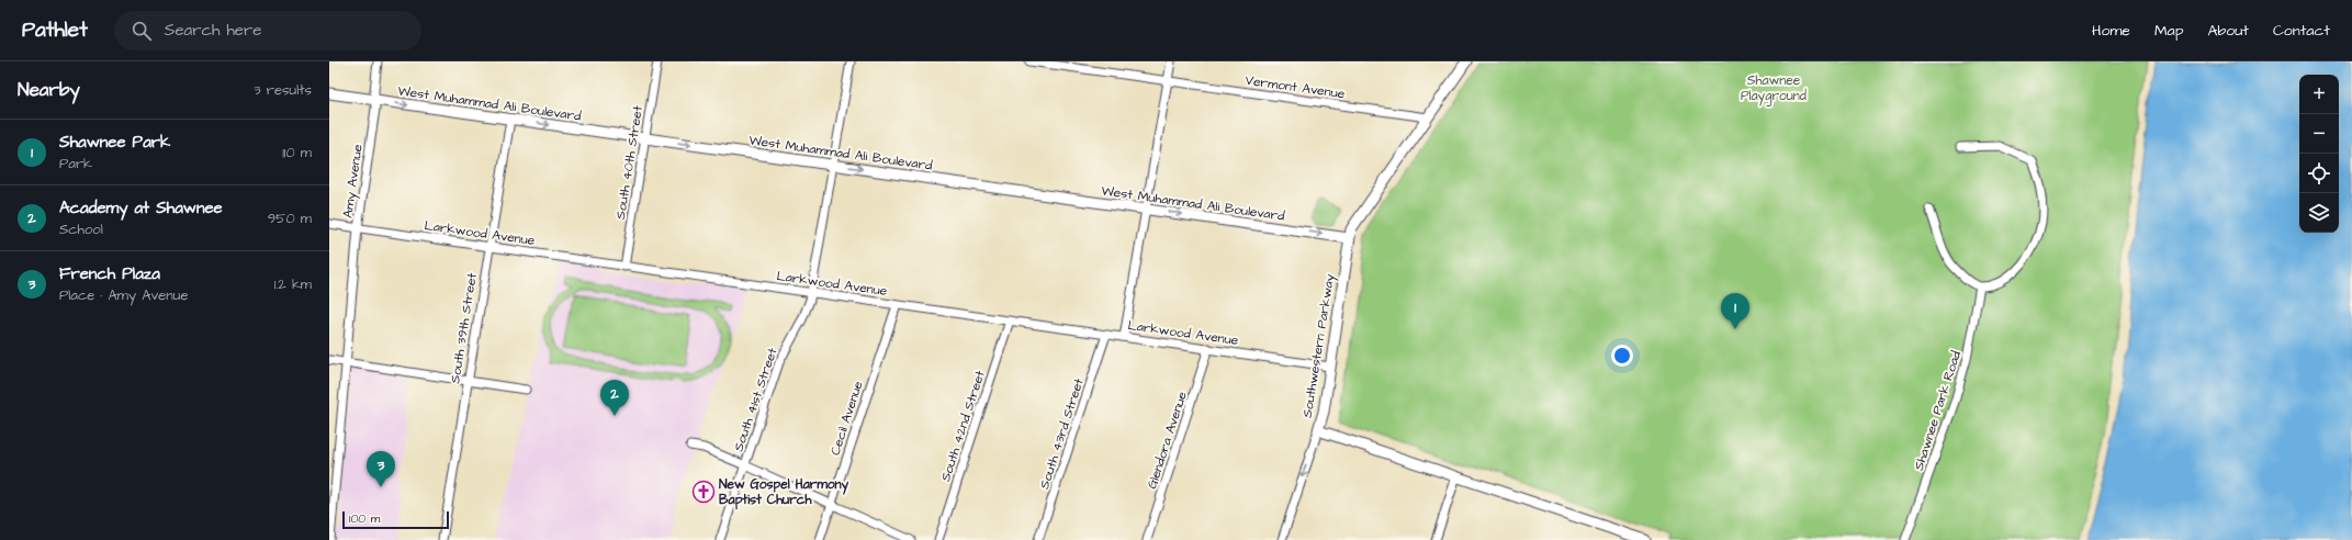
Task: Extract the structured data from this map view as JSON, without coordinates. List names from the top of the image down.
{
  "streets": {
    "street": [
      "Vermont Avenue",
      "West Muhammad Ali Boulevard",
      "South 40th Street",
      "Amy Avenue",
      "Larkwood Avenue",
      "South 39th Street",
      "Southwestern Parkway",
      "South 41st Street",
      "Shawnee Park Road",
      "Cecil Avenue",
      "South 42nd Street",
      "South 43rd Street",
      "Glendora Avenue"
    ]
  },
  "crossings": [
    ["Vermont Avenue", "Southwestern Parkway"],
    ["West Muhammad Ali Boulevard", "South 40th Street"],
    ["West Muhammad Ali Boulevard", "Amy Avenue"],
    ["West Muhammad Ali Boulevard", "South 39th Street"],
    ["West Muhammad Ali Boulevard", "Southwestern Parkway"],
    ["West Muhammad Ali Boulevard", "South 41st Street"],
    ["South 40th Street", "Larkwood Avenue"],
    ["Amy Avenue", "Larkwood Avenue"],
    ["Larkwood Avenue", "South 39th Street"],
    ["Larkwood Avenue", "Southwestern Parkway"],
    ["Larkwood Avenue", "South 41st Street"],
    ["Larkwood Avenue", "Cecil Avenue"],
    ["Larkwood Avenue", "South 42nd Street"],
    ["Larkwood Avenue", "South 43rd Street"],
    ["Larkwood Avenue", "Glendora Avenue"]
  ],
  "one_way": ["West Muhammad Ali Boulevard"],
  "parks": ["Shawnee Playground"],
  "places": {
    "church": ["New Gospel Harmony Baptist Church"]
  },
  "scale_bar": "100 m",
  "page": {
    "header": "Pathlet",
    "search": "Search here",
    "nav": [
      "Home",
      "Map",
      "About",
      "Contact"
    ],
    "heading": ["Nearby", "3 results"],
    "map_buttons": ["+", "−"],
    "list": [
      {
        "mark": "1",
        "name": "Shawnee Park",
        "note": "Park",
        "value": "110 m"
      },
      {
        "mark": "2",
        "name": "Academy at Shawnee",
        "note": "School",
        "value": "950 m"
      },
      {
        "mark": "3",
        "name": "French Plaza",
        "note": "Place · Amy Avenue",
        "value": "1.2 km"
      }
    ],
    "pins": ["1", "2", "3"],
    "scale": "100 m"
  }
}
